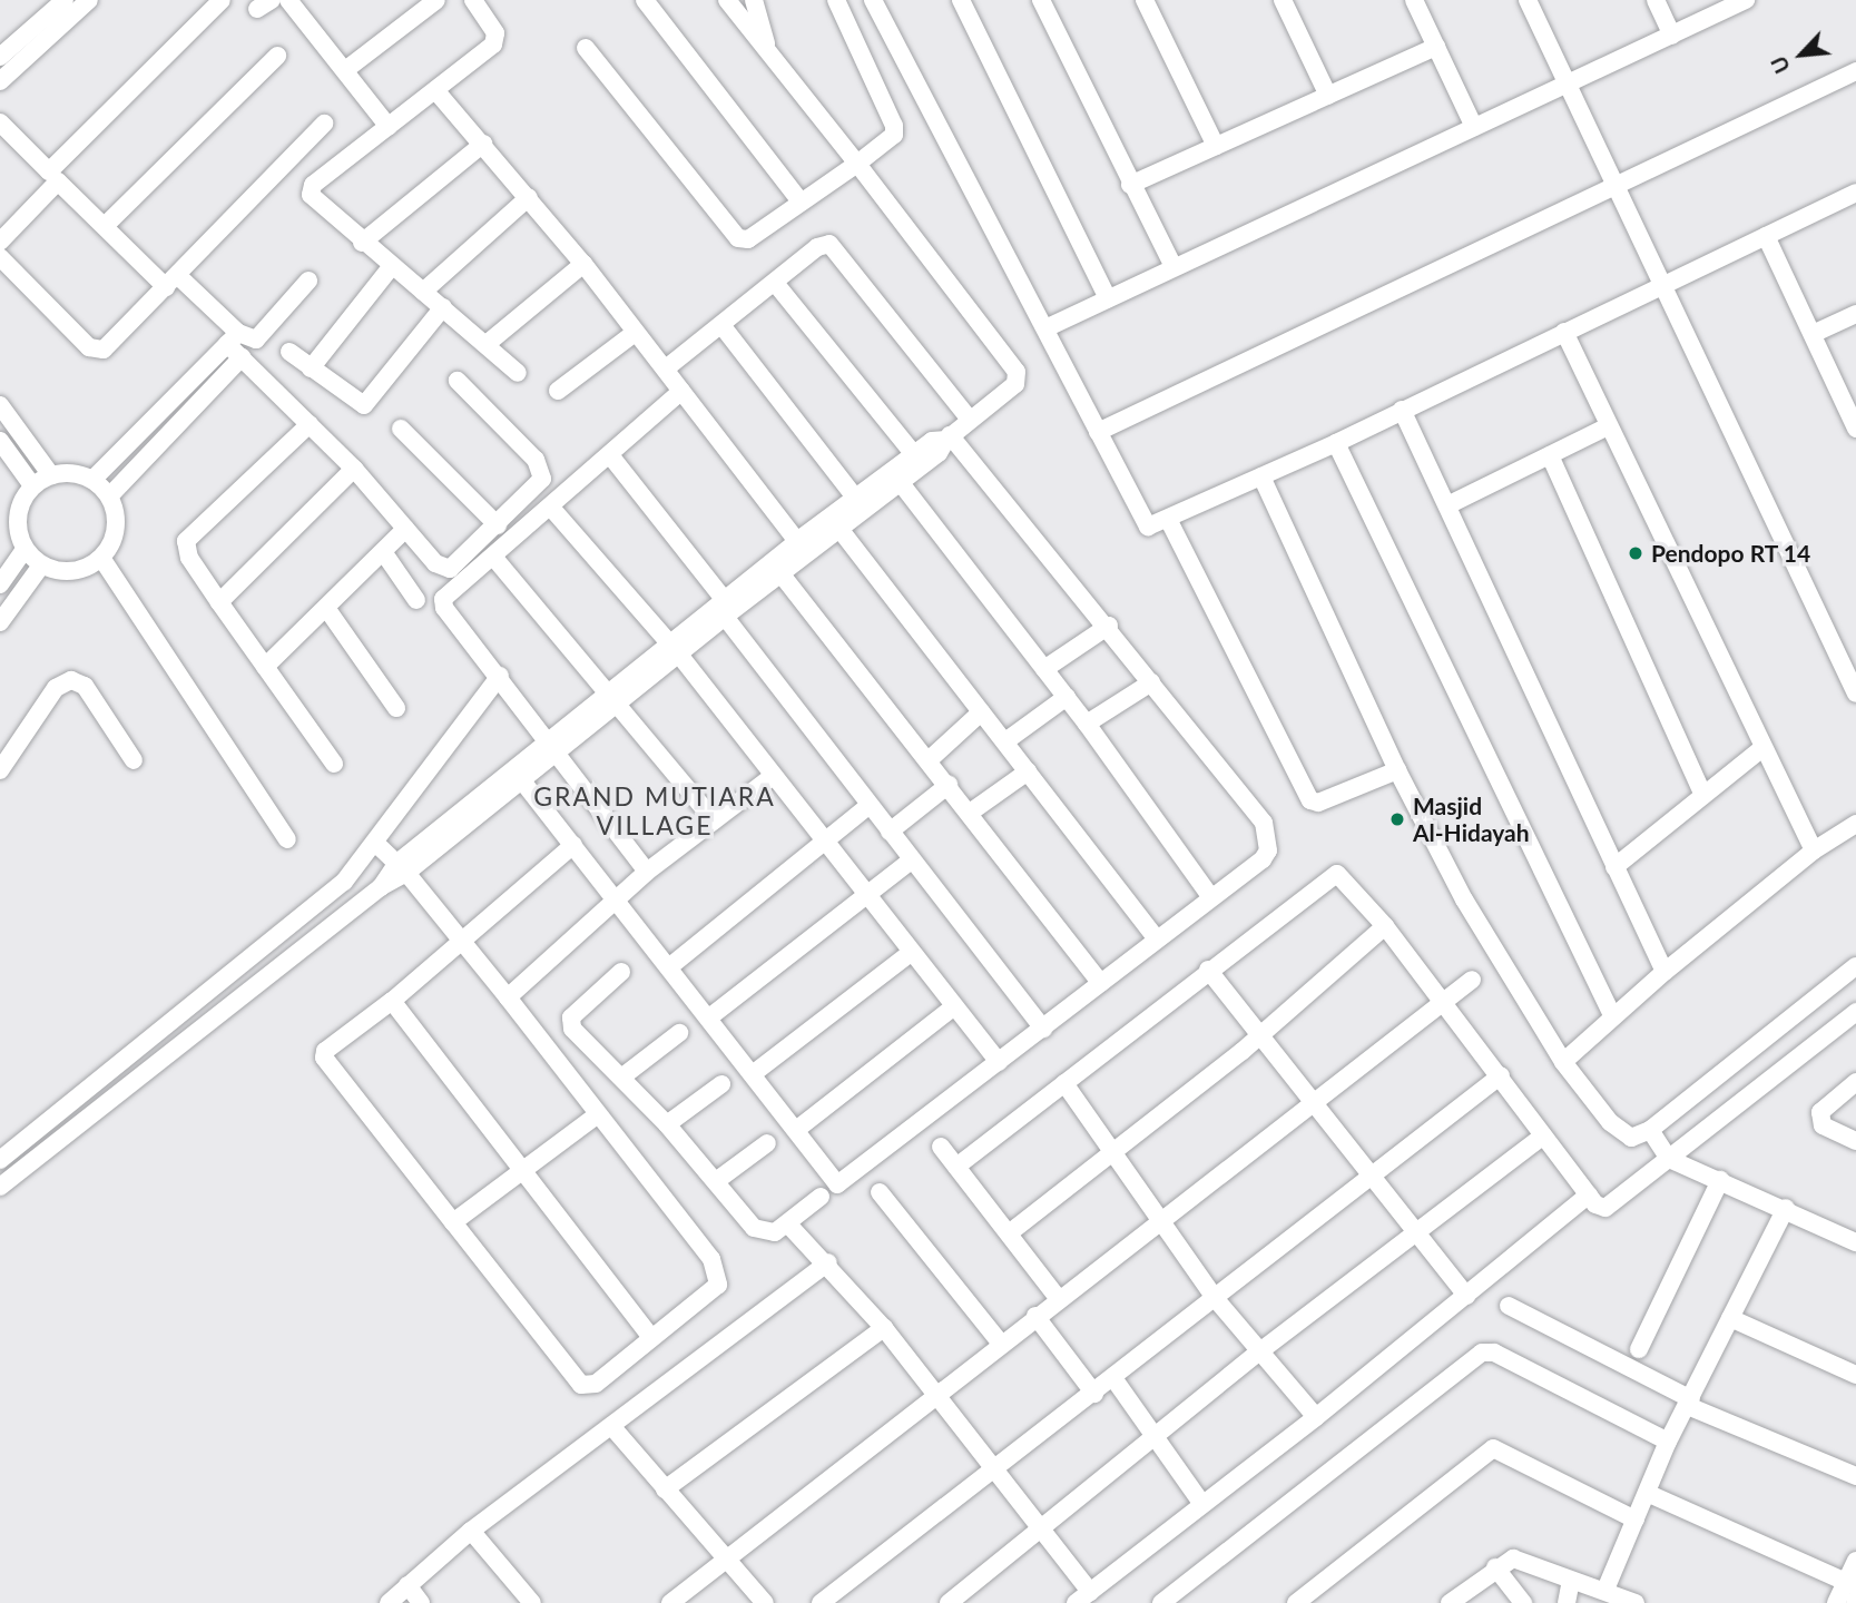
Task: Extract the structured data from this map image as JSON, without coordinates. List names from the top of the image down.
{
  "districts": ["GRAND MUTIARA VILLAGE"],
  "places": ["Pendopo RT 14", "Masjid Al-Hidayah"],
  "north": "bottom left"
}
